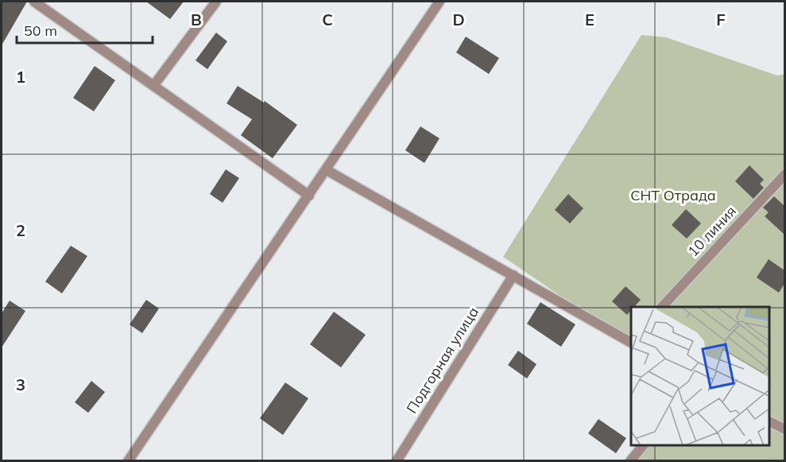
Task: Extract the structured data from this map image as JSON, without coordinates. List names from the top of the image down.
{
  "streets": {
    "street": ["10 линия", "Подгорная улица"]
  },
  "parks": ["СНТ Отрада"],
  "scale_bar": "50 m",
  "grid": {
    "columns": [
      "B",
      "C",
      "D",
      "E",
      "F"
    ],
    "rows": ["1", "2", "3"]
  }
}
